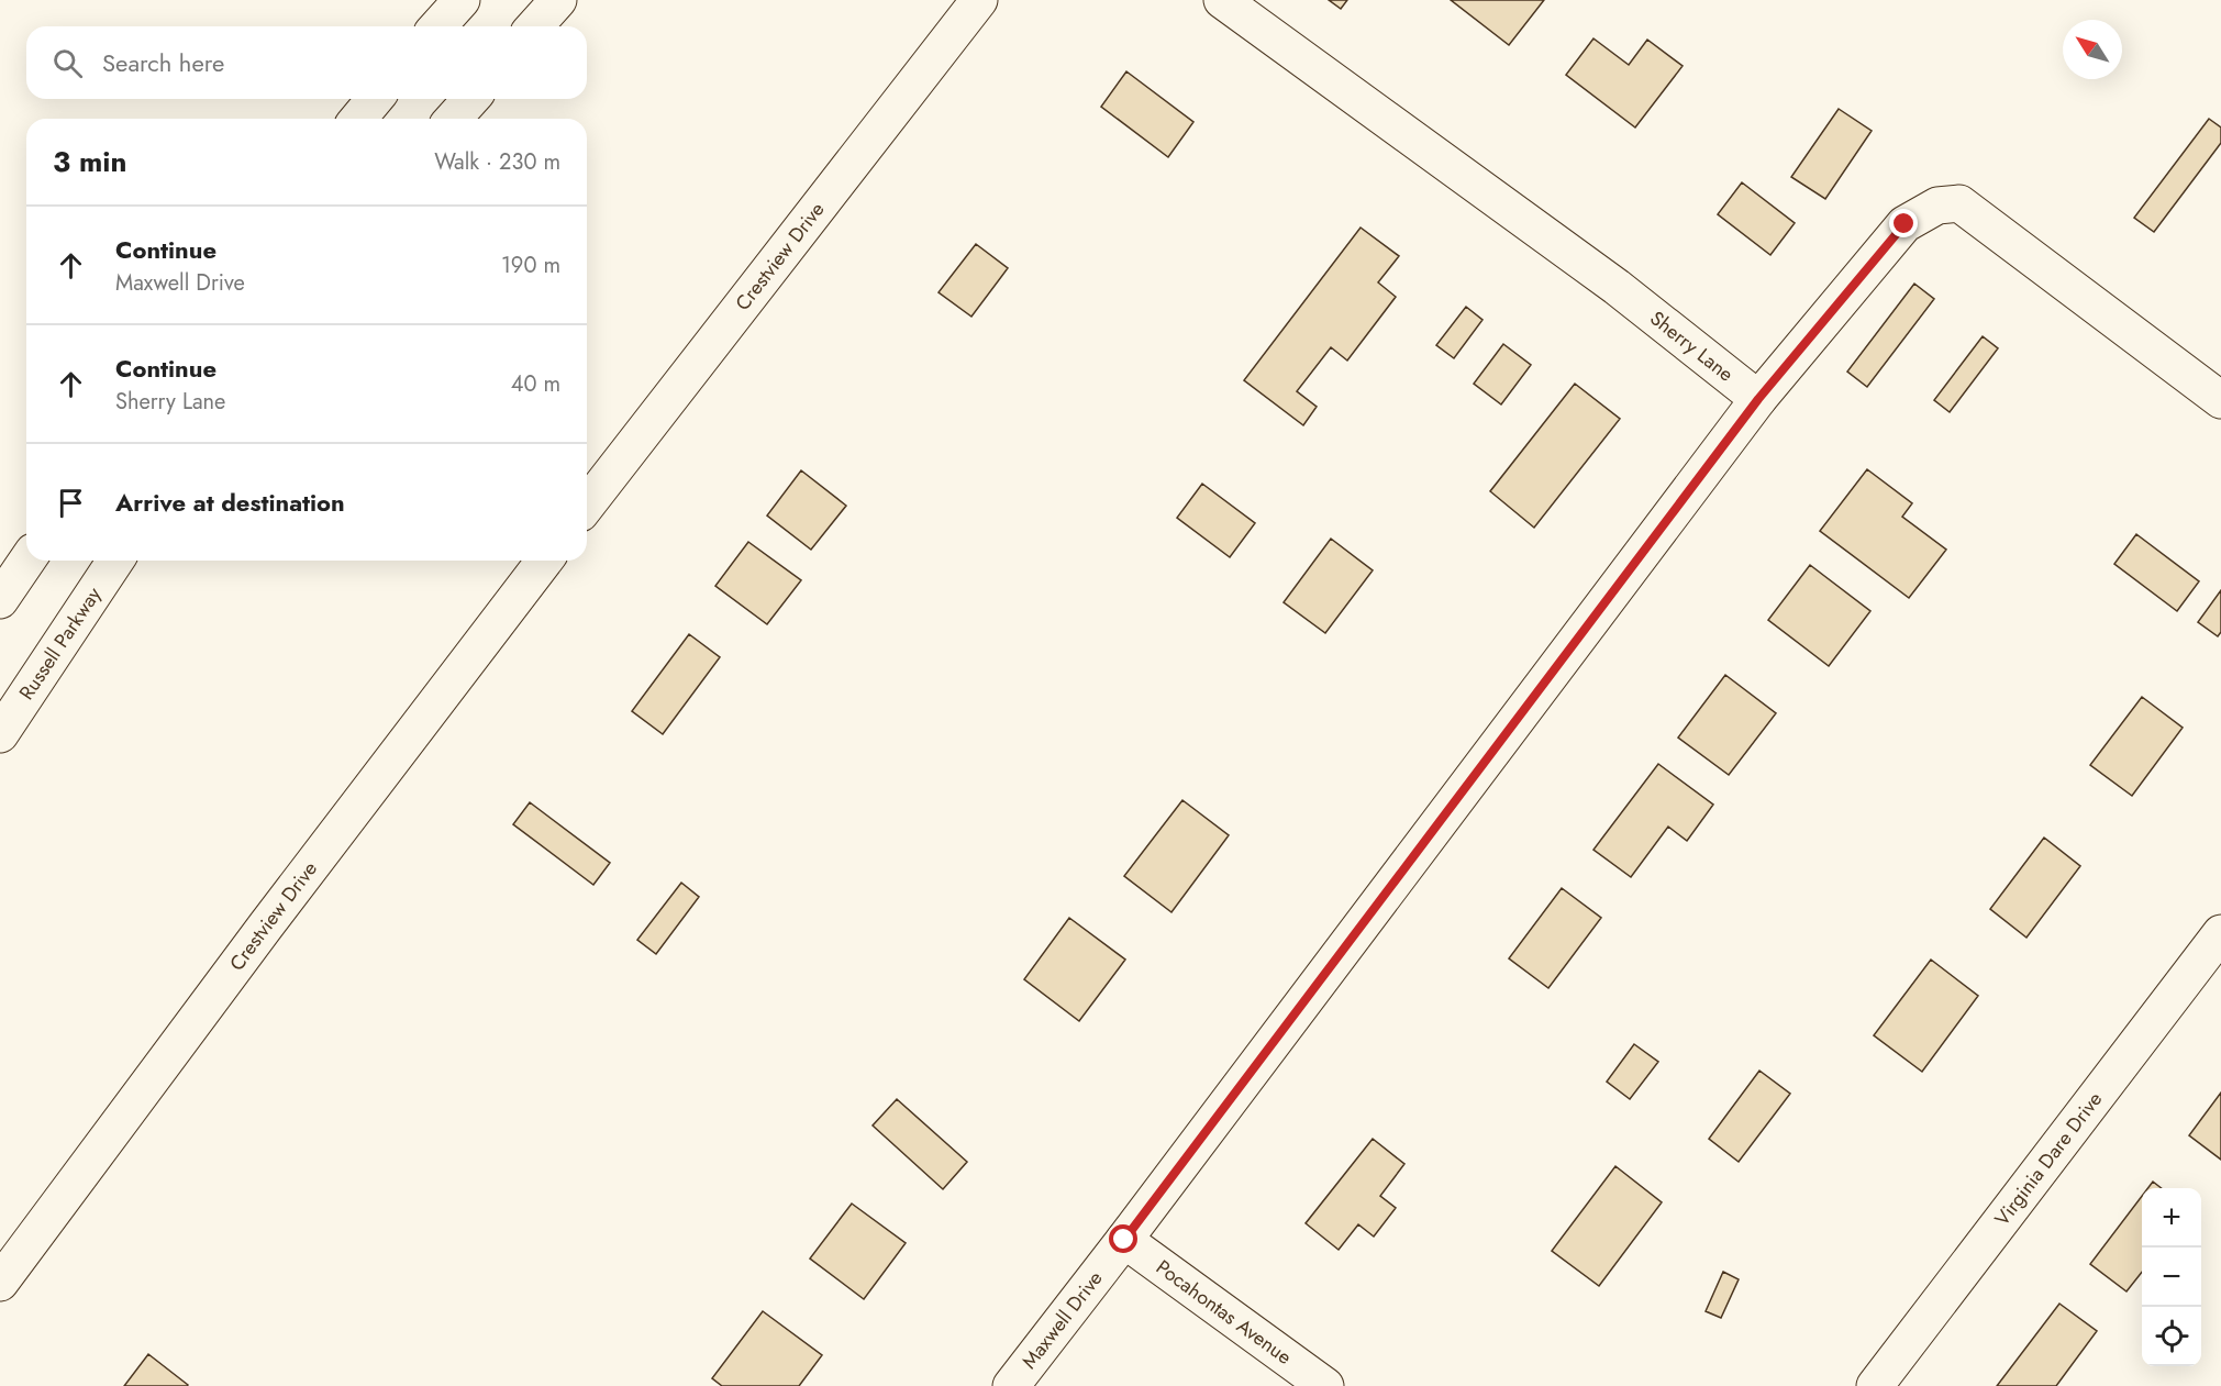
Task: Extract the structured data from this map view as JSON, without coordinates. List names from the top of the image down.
{
  "streets": {
    "street": [
      "Crestview Drive",
      "Sherry Lane",
      "Russell Parkway",
      "Virginia Dare Drive",
      "Pocahontas Avenue",
      "Maxwell Drive"
    ]
  },
  "crossings": [
    ["Sherry Lane", "Maxwell Drive"],
    ["Pocahontas Avenue", "Maxwell Drive"]
  ],
  "north": "top left",
  "page": {
    "search": "Search here",
    "heading": ["3 min", "Walk · 230 m"],
    "list": [
      ["Continue", "Maxwell Drive", "190 m"],
      ["Continue", "Sherry Lane", "40 m"],
      "Arrive at destination"
    ],
    "map_buttons": ["+", "−"]
  }
}
